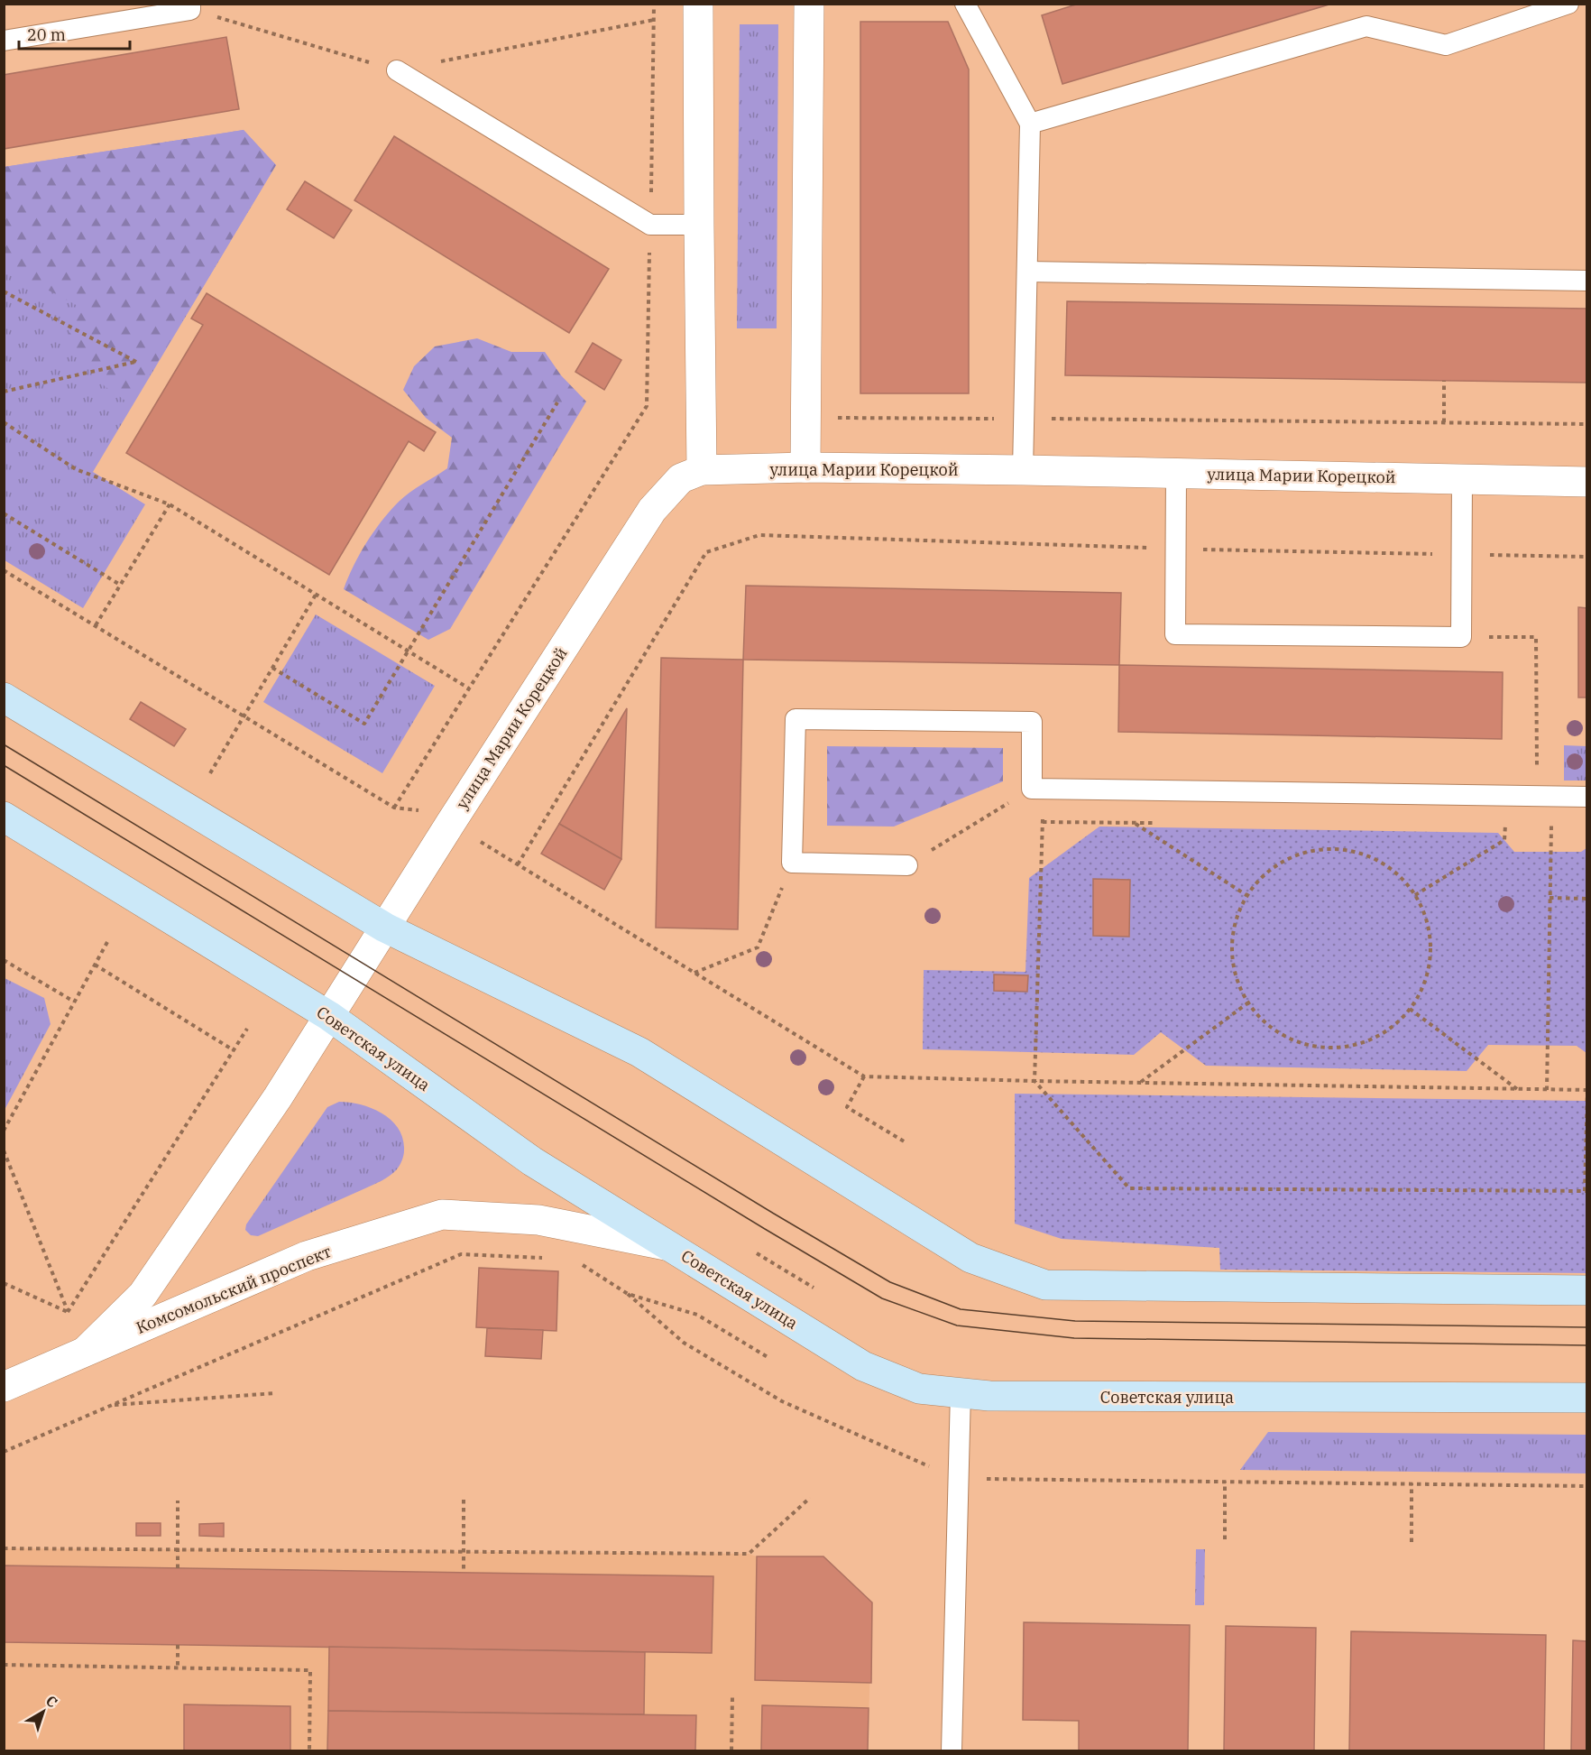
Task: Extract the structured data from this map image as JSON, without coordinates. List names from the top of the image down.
{
  "streets": {
    "main road": ["Советская улица"],
    "street": ["улица Марии Корецкой", "Комсомольский проспект"]
  },
  "crossings": [
    ["улица Марии Корецкой", "Советская улица"],
    ["улица Марии Корецкой", "Комсомольский проспект"],
    ["Советская улица", "Комсомольский проспект"]
  ],
  "scale_bar": "20 m",
  "north": "top right"
}
